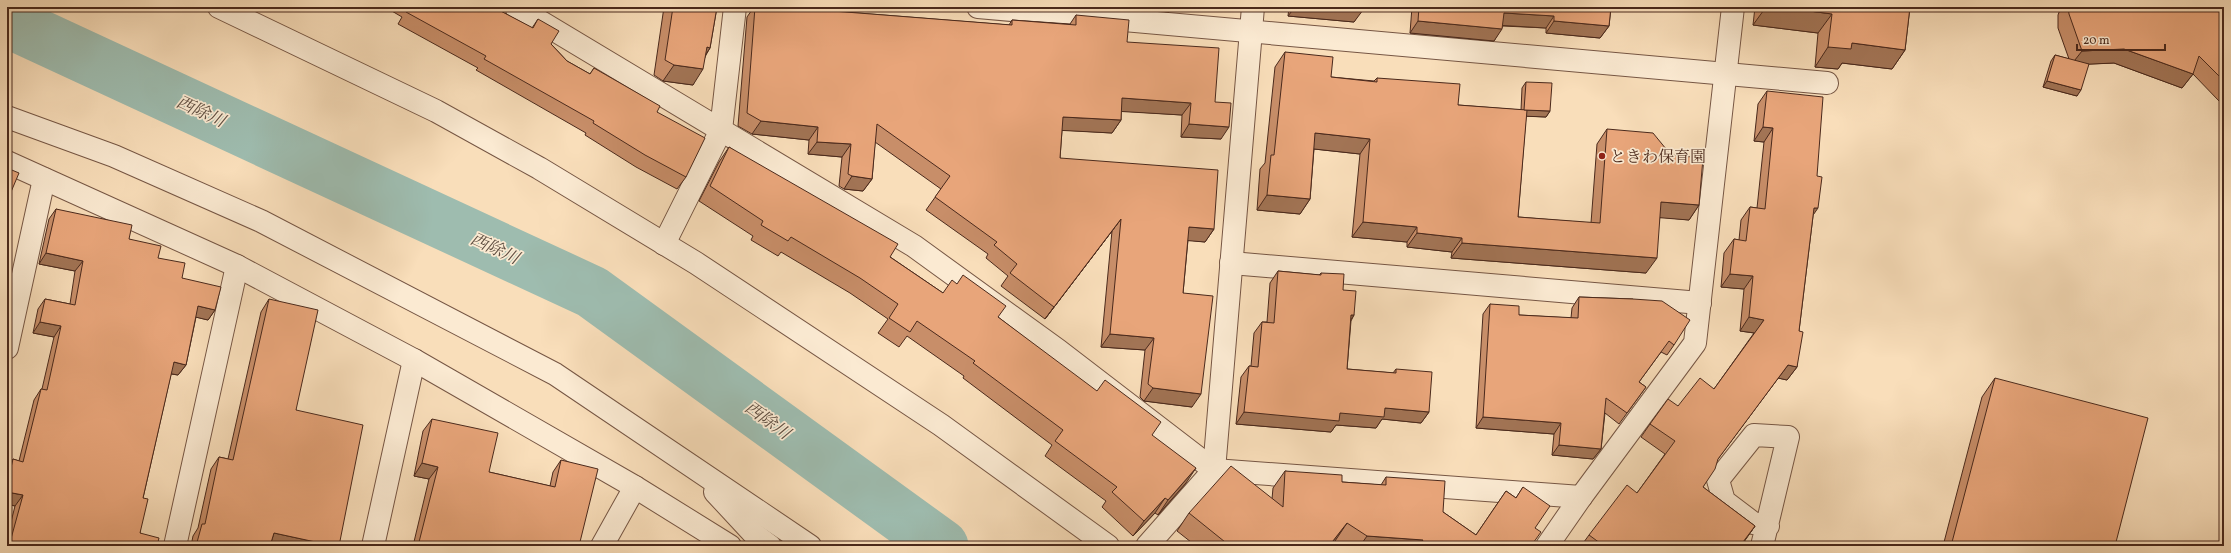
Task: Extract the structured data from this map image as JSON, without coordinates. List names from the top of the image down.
{
  "water": ["西除川"],
  "places": ["ときわ保育園"],
  "scale_bar": "20 m"
}
